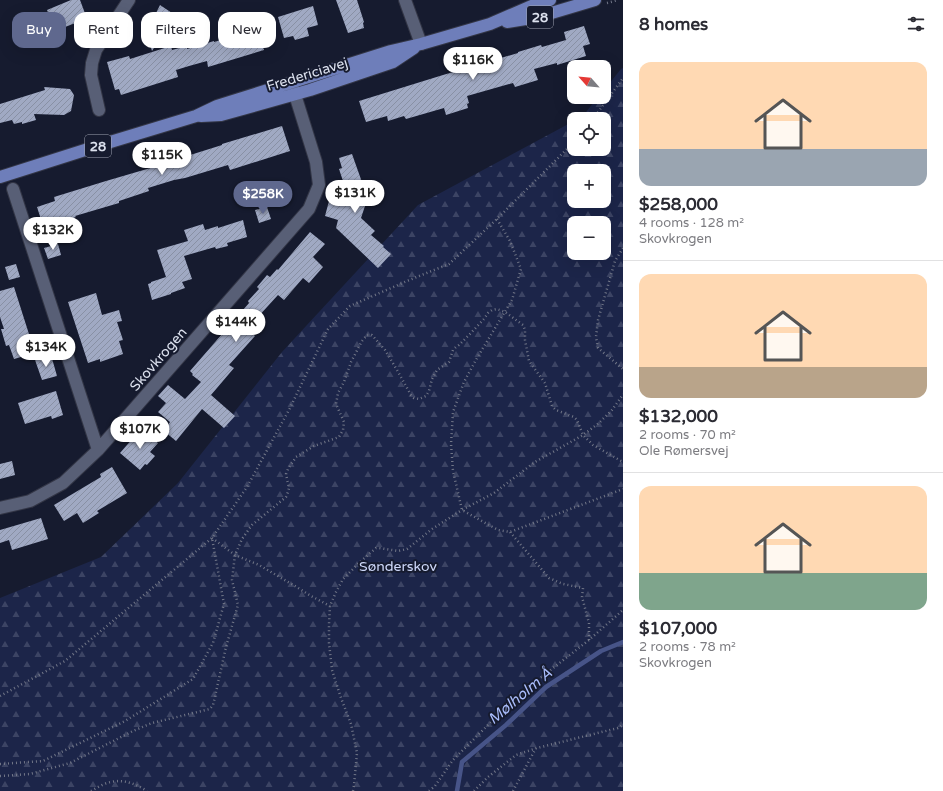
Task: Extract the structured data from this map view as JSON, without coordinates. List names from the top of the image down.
{
  "streets": {
    "main road": ["28", "Fredericiavej"],
    "street": ["Skovkrogen"]
  },
  "crossings": [
    ["Fredericiavej", "Skovkrogen"]
  ],
  "water": ["Mølholm Å"],
  "parks": ["Sønderskov"],
  "north": "top left",
  "page": {
    "heading": "8 homes",
    "chip": [
      "Buy",
      "Rent",
      "Filters",
      "New"
    ],
    "price": [
      "$116K",
      "$115K",
      "$131K",
      "$258K",
      "$132K",
      "$144K",
      "$134K",
      "$107K"
    ],
    "list": [
      {
        "name": "$258,000",
        "note": "4 rooms · 128 m² · Skovkrogen"
      },
      {
        "name": "$132,000",
        "note": "2 rooms · 70 m² · Ole Rømersvej"
      },
      {
        "name": "$107,000",
        "note": "2 rooms · 78 m² · Skovkrogen"
      }
    ],
    "map_buttons": ["+", "−"]
  }
}
